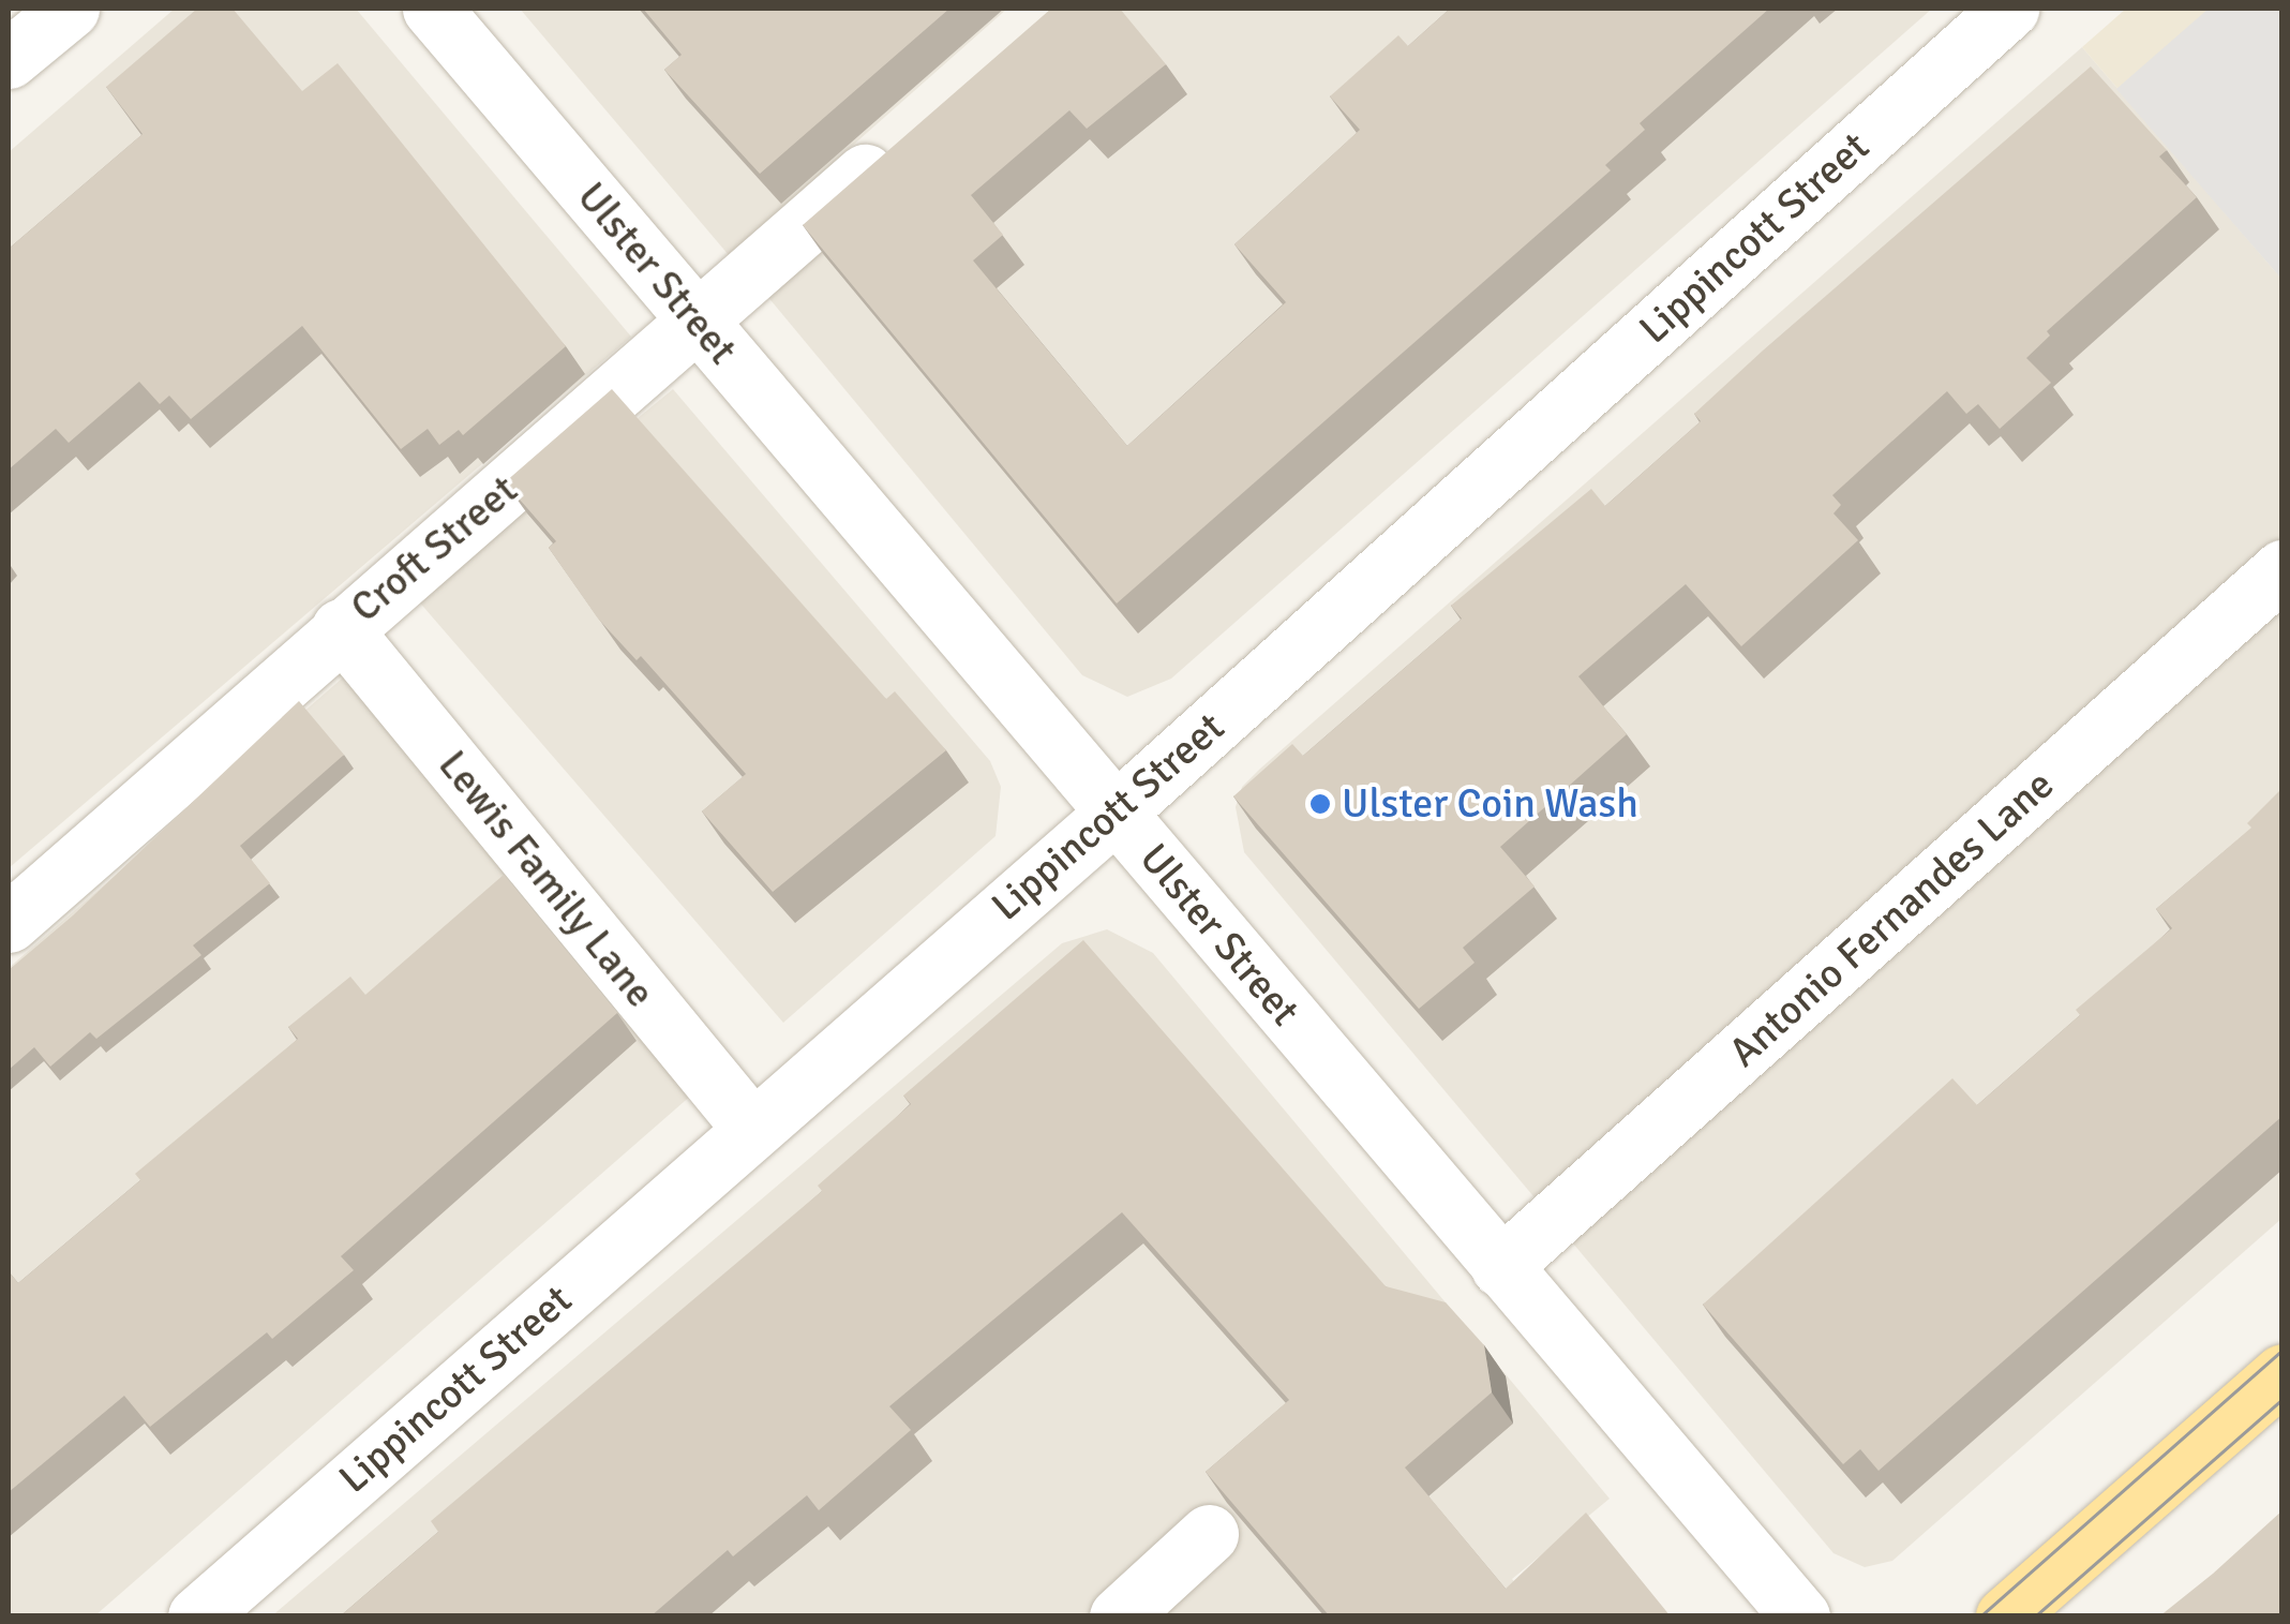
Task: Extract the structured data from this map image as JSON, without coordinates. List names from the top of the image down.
{
  "streets": {
    "street": [
      "Lippincott Street",
      "Ulster Street",
      "Croft Street",
      "Lewis Family Lane",
      "Antonio Fernandes Lane"
    ]
  },
  "crossings": [
    ["Lippincott Street", "Ulster Street"],
    ["Lippincott Street", "Lewis Family Lane"],
    ["Ulster Street", "Croft Street"],
    ["Ulster Street", "Antonio Fernandes Lane"],
    ["Croft Street", "Lewis Family Lane"]
  ],
  "places": ["Ulster Coin Wash"]
}
